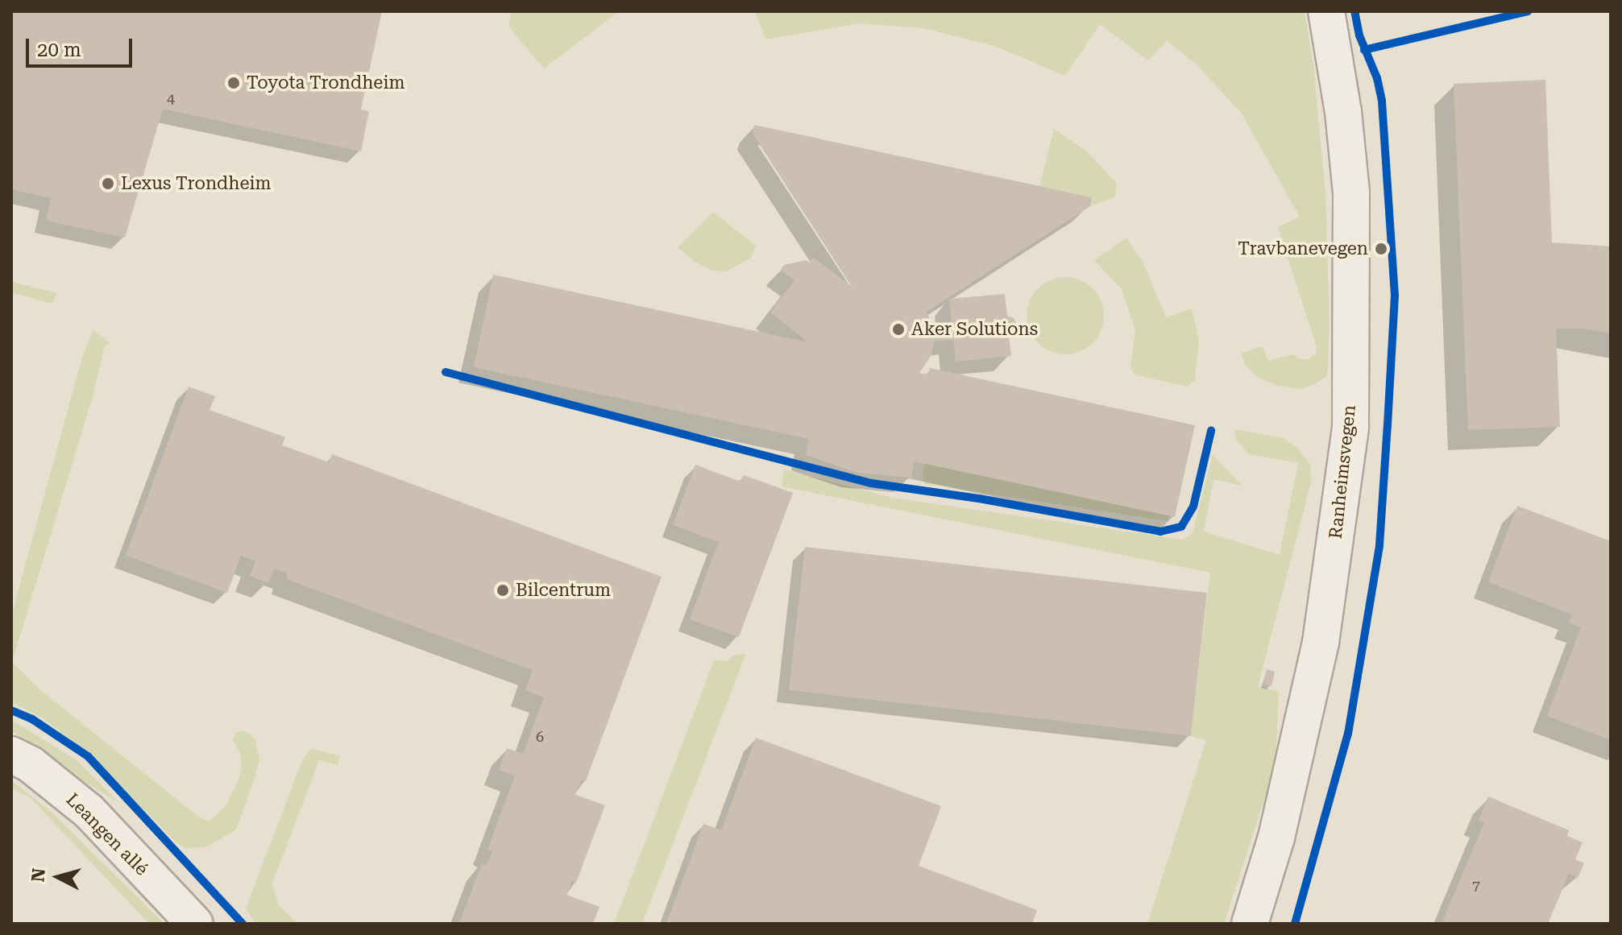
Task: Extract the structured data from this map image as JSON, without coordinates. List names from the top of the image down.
{
  "streets": {
    "street": ["Ranheimsvegen", "Leangen allé"]
  },
  "places": [
    "Toyota Trondheim",
    "Lexus Trondheim",
    "Travbanevegen",
    "Aker Solutions",
    "Bilcentrum"
  ],
  "house_numbers": ["4", "6", "7"],
  "scale_bar": "20 m",
  "north": "left"
}
